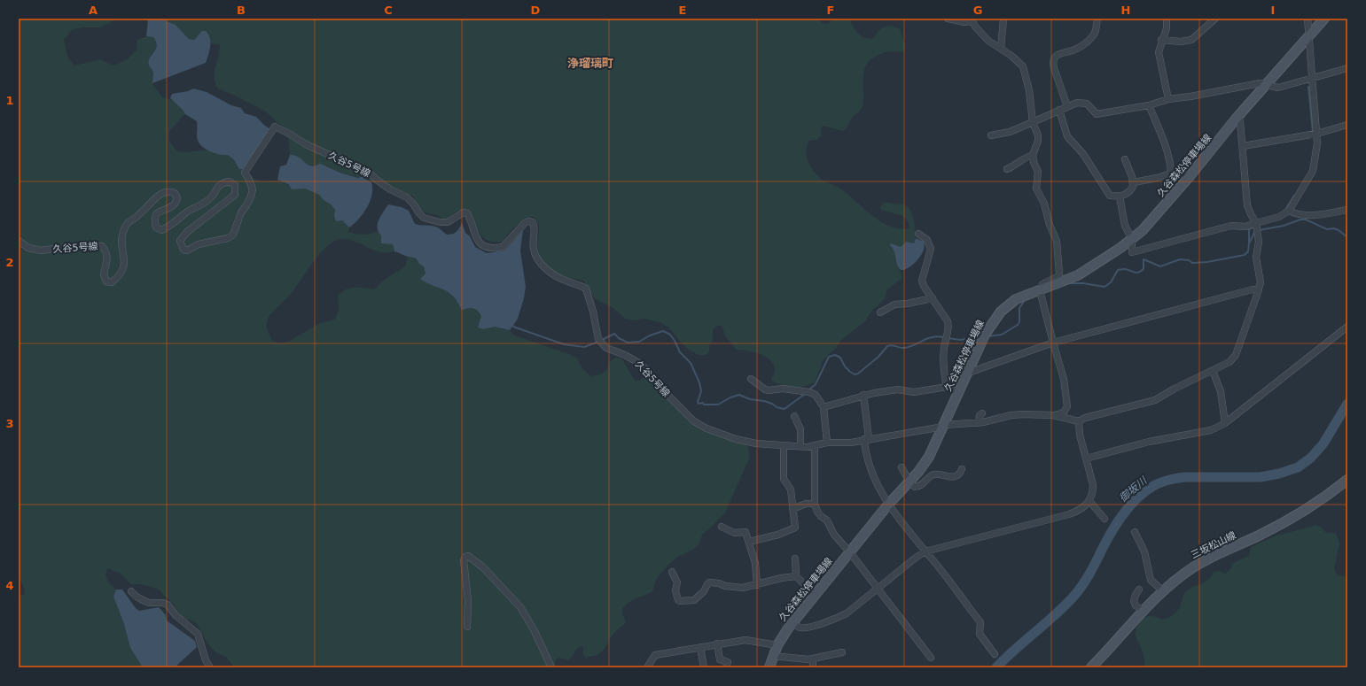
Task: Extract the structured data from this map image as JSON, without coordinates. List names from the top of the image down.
{
  "streets": {
    "main road": ["久谷森松停車場線", "三坂松山線"],
    "street": ["久谷5号線"]
  },
  "crossings": [
    ["久谷5号線", "久谷森松停車場線"]
  ],
  "districts": ["浄瑠璃町"],
  "water": ["御坂川"],
  "grid": {
    "columns": [
      "A",
      "B",
      "C",
      "D",
      "E",
      "F",
      "G",
      "H",
      "I"
    ],
    "rows": [
      "1",
      "2",
      "3",
      "4"
    ]
  }
}
